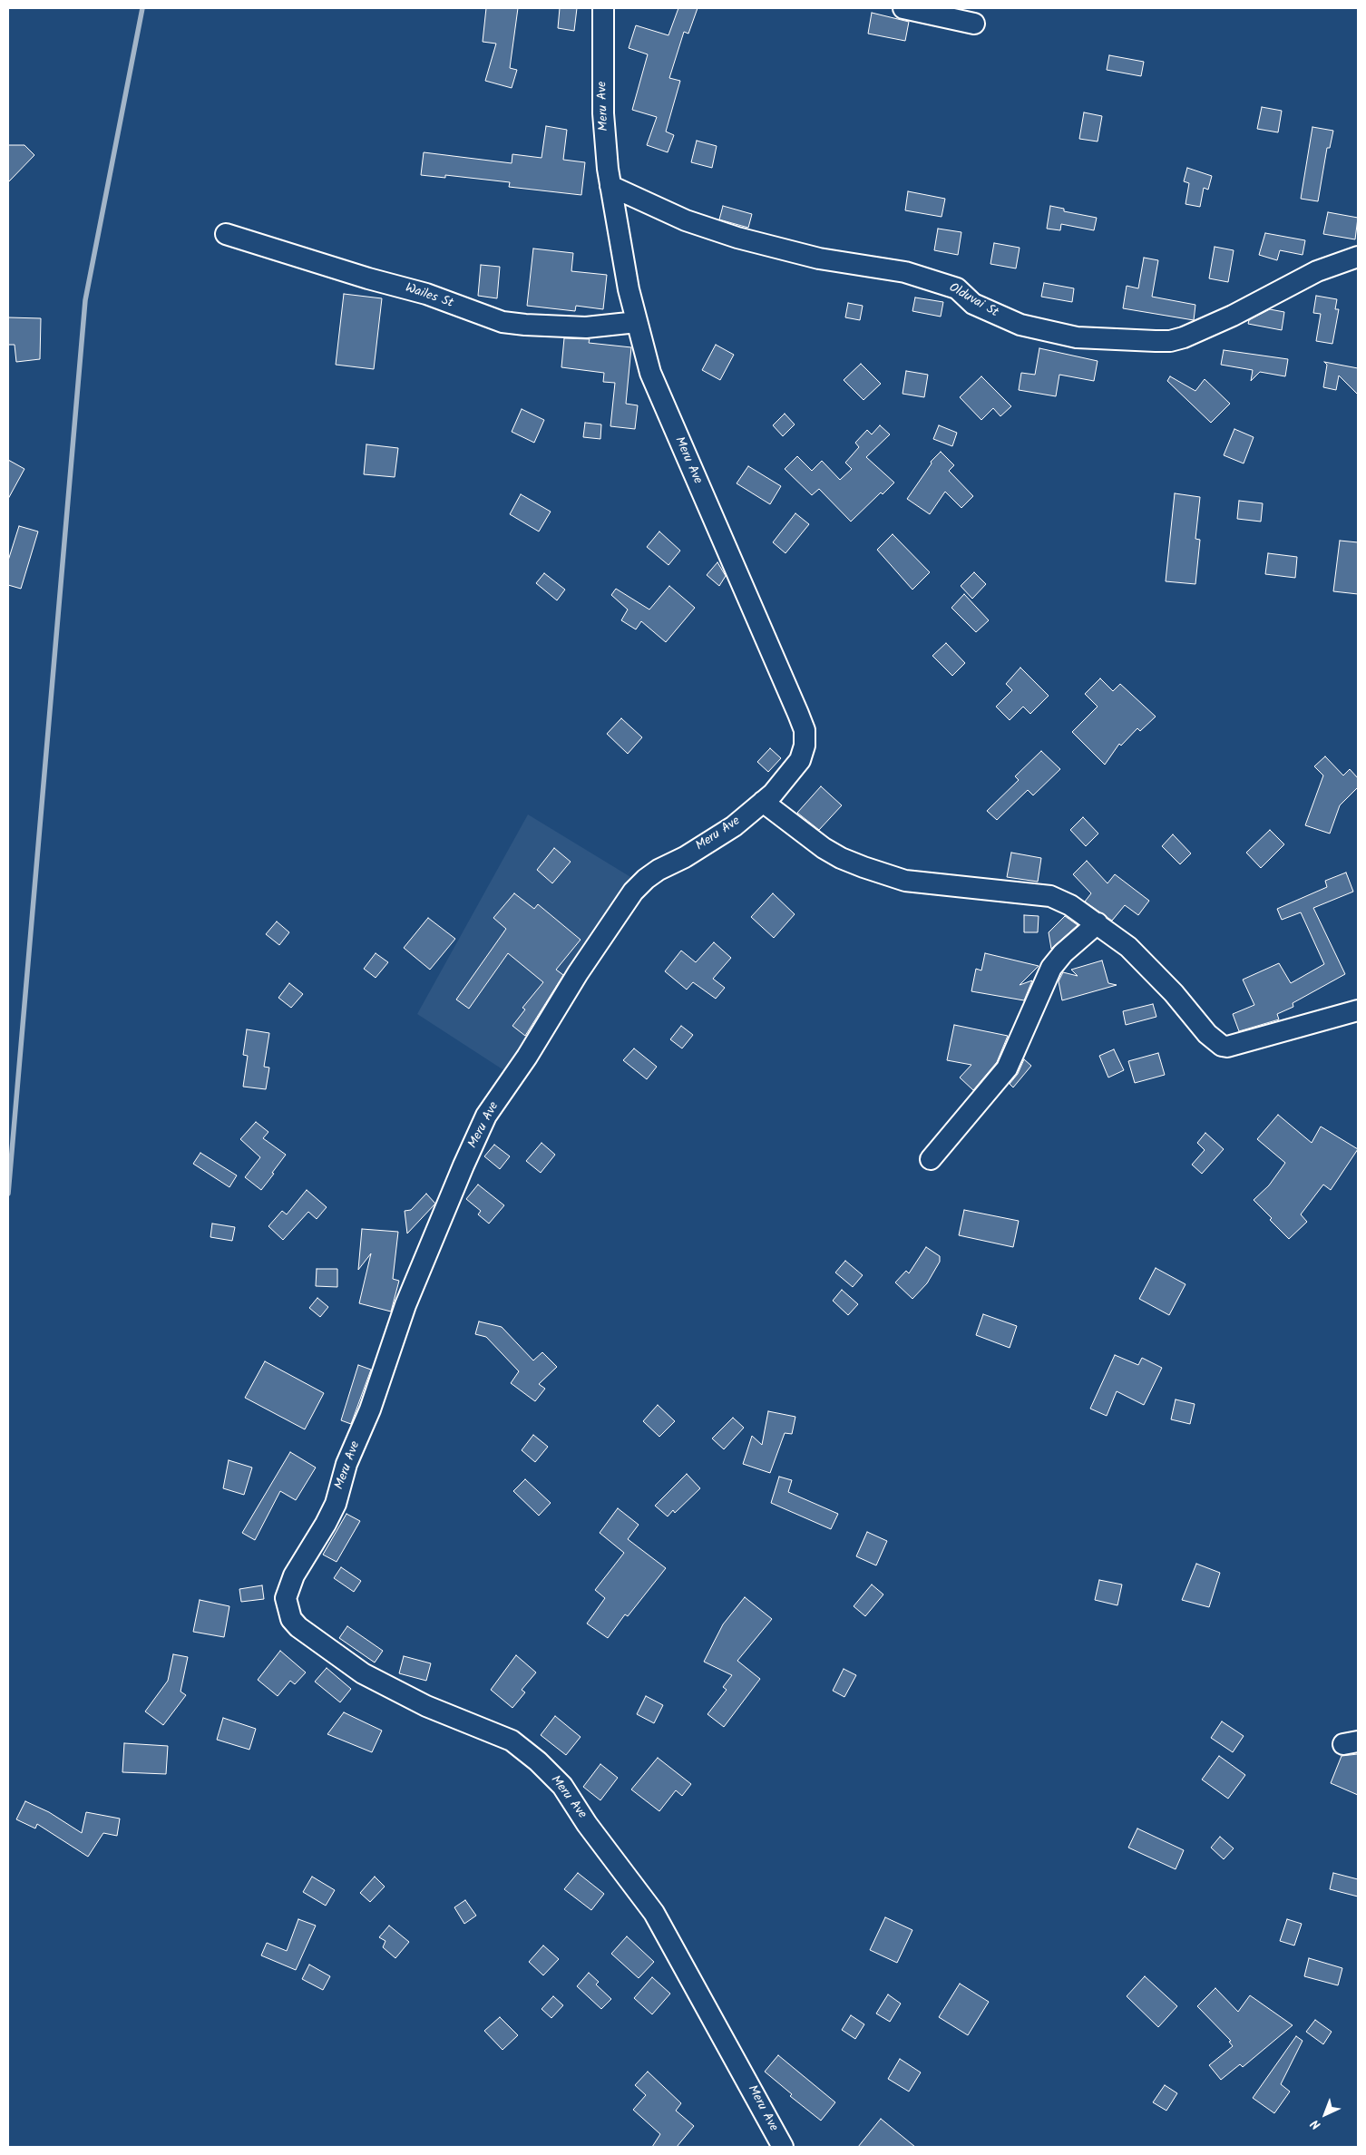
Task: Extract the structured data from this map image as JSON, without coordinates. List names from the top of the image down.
{
  "streets": {
    "street": ["Meru Ave", "Wailes St", "Olduvai St"]
  },
  "crossings": [
    ["Meru Ave", "Wailes St"],
    ["Meru Ave", "Olduvai St"]
  ],
  "north": "bottom left"
}
